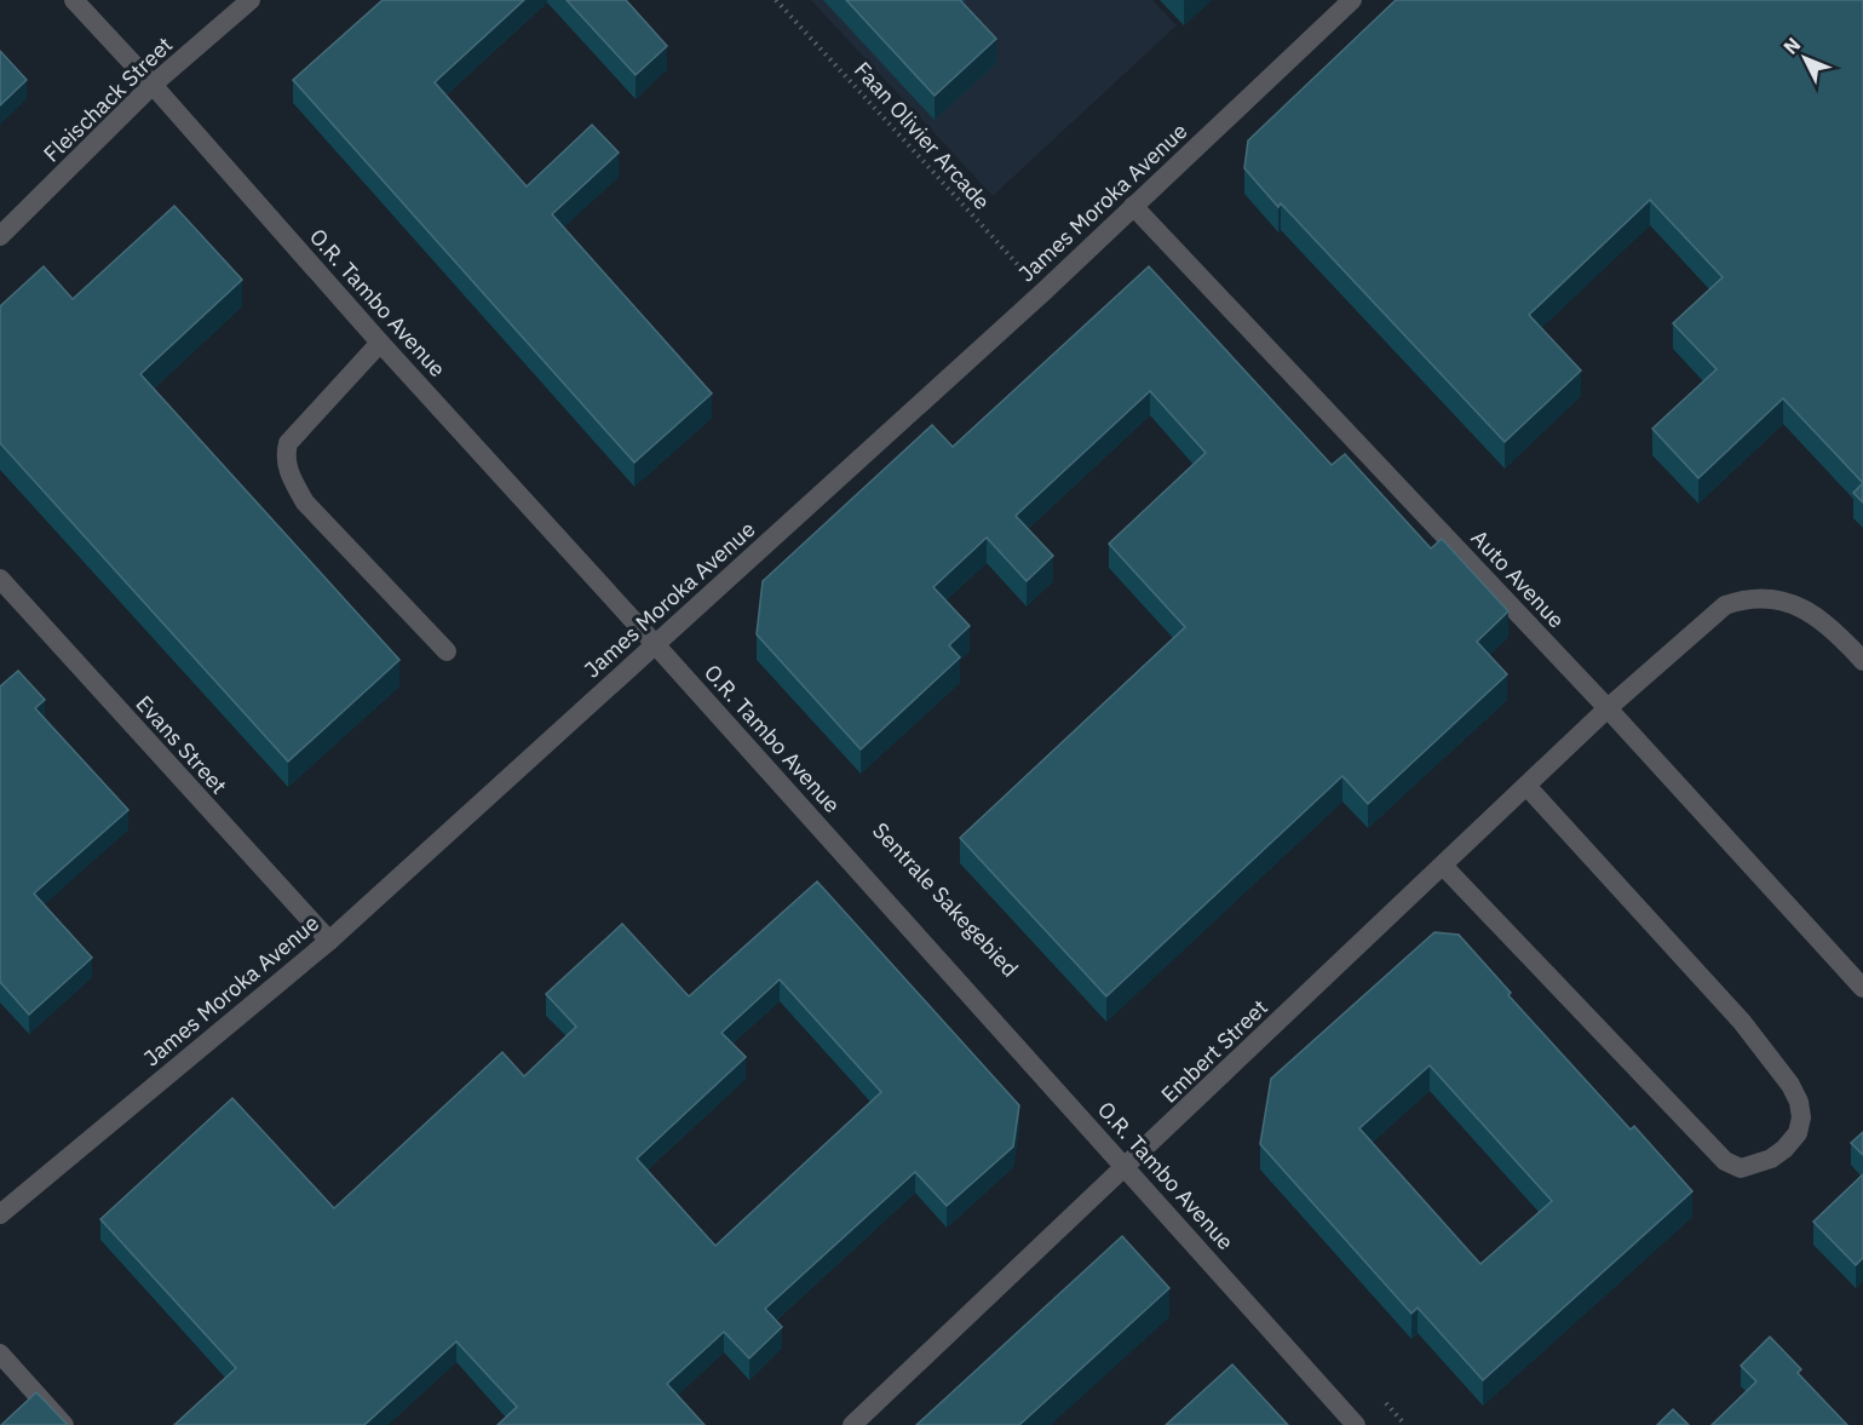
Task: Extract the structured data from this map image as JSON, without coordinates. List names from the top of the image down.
{
  "streets": {
    "street": [
      "Fleischack Street",
      "James Moroka Avenue",
      "O.R. Tambo Avenue",
      "Auto Avenue",
      "Evans Street",
      "Embert Street"
    ],
    "path": ["Faan Olivier Arcade"]
  },
  "crossings": [
    ["Fleischack Street", "O.R. Tambo Avenue"],
    ["Faan Olivier Arcade", "James Moroka Avenue"],
    ["James Moroka Avenue", "O.R. Tambo Avenue"],
    ["James Moroka Avenue", "Auto Avenue"],
    ["James Moroka Avenue", "Evans Street"],
    ["O.R. Tambo Avenue", "Embert Street"],
    ["Auto Avenue", "Embert Street"]
  ],
  "north": "top left"
}
